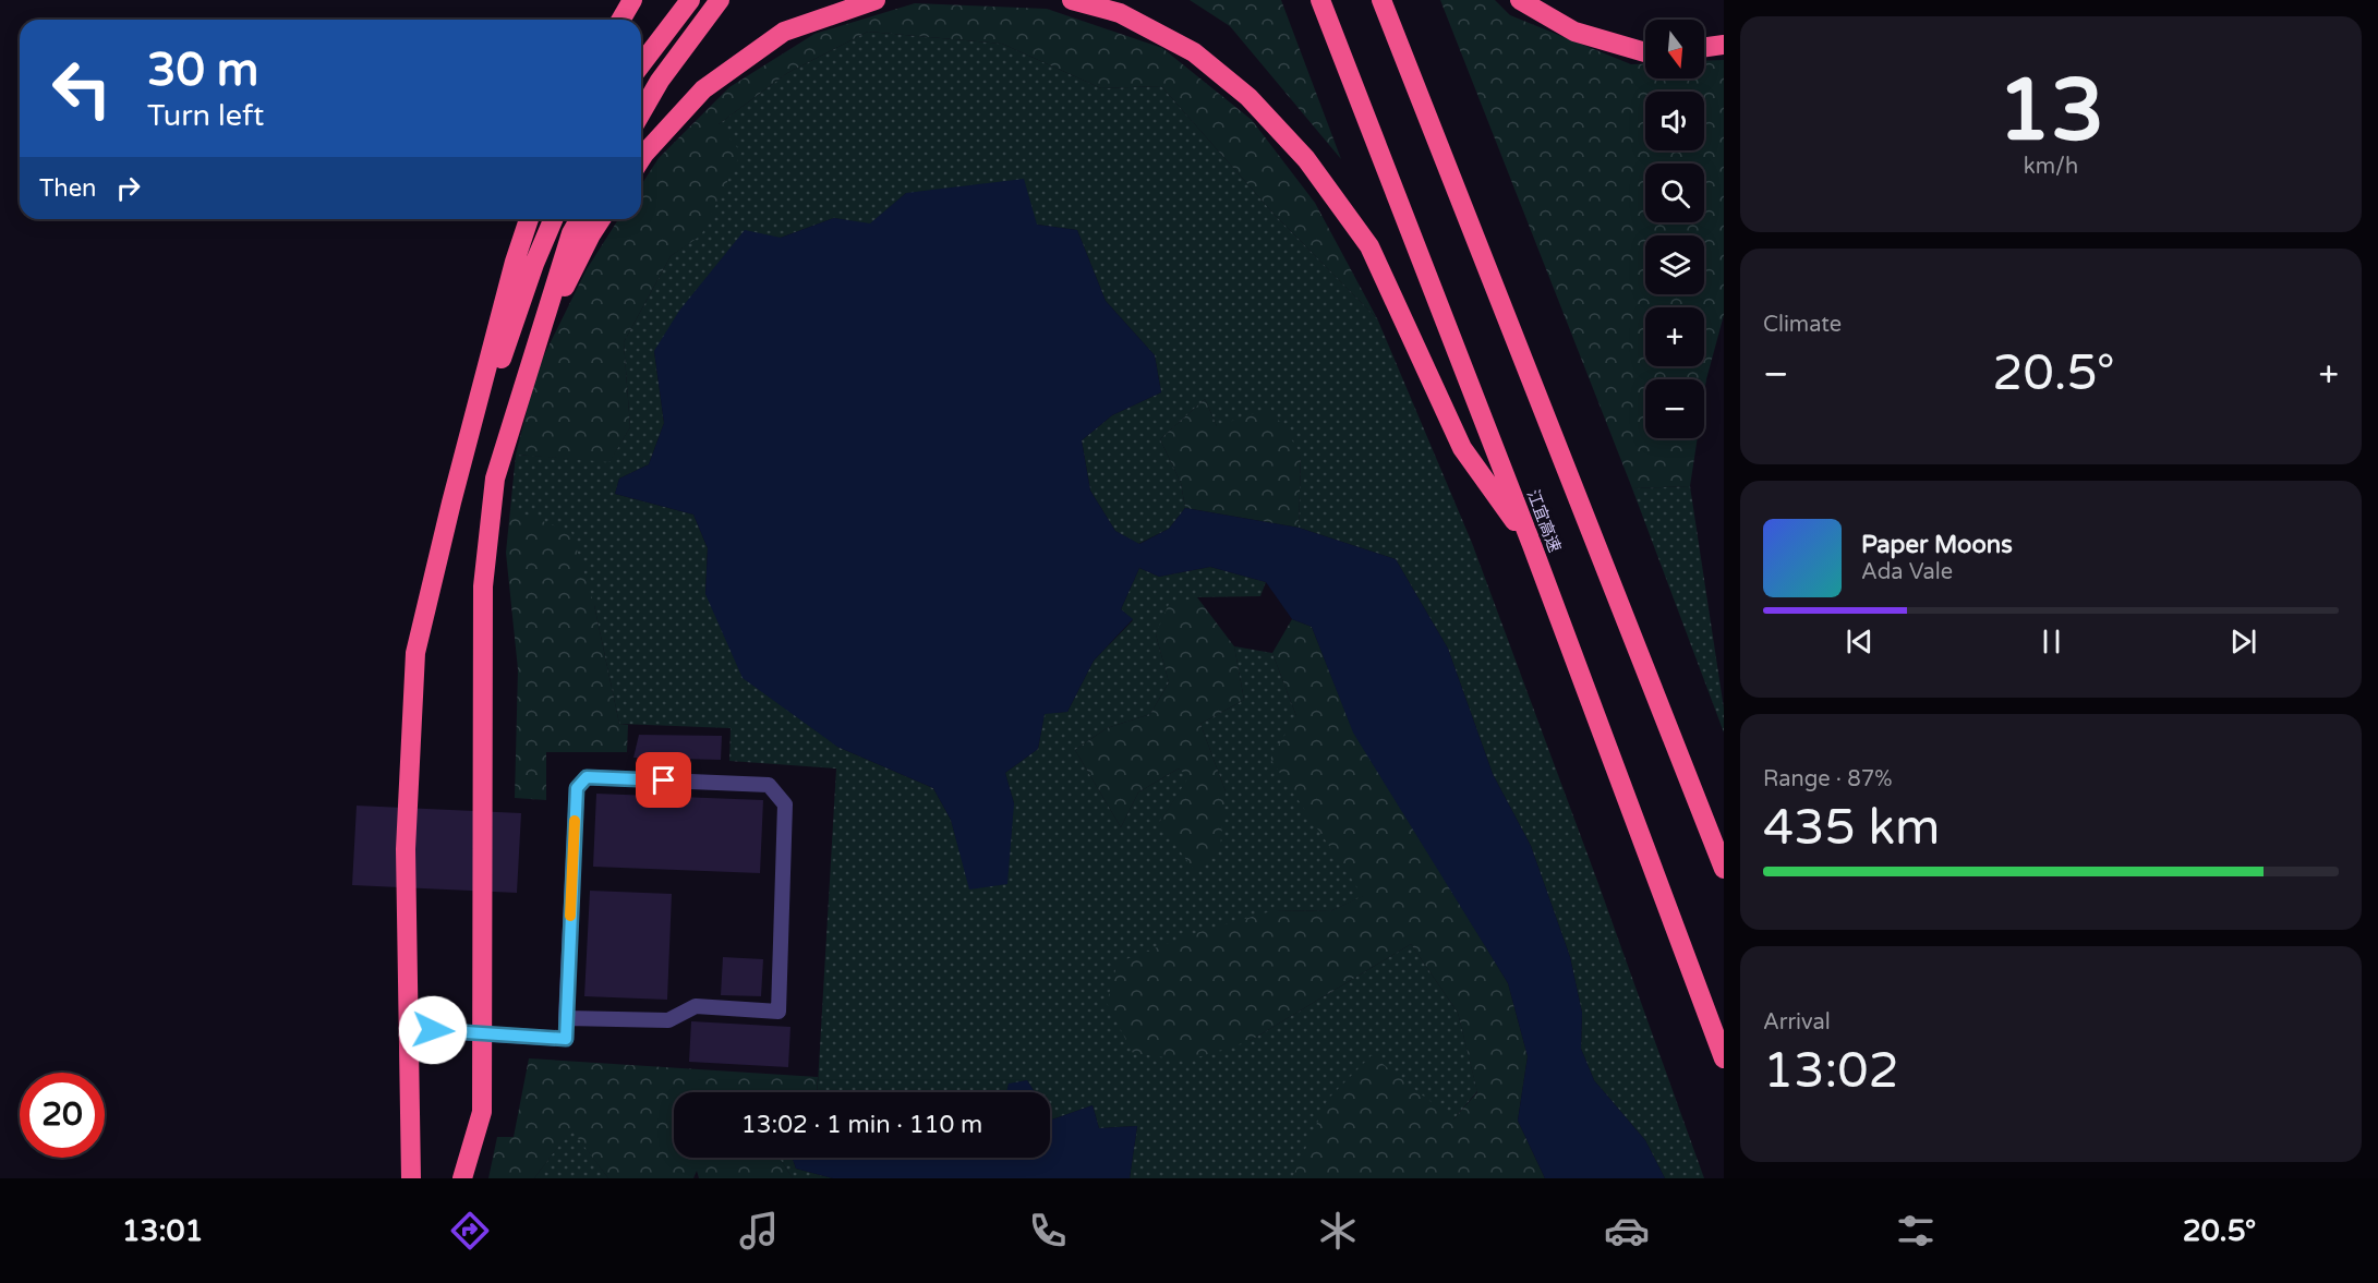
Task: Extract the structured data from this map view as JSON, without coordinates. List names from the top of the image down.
{
  "streets": {
    "highway": ["江宜高速"]
  },
  "north": "bottom",
  "page": {
    "tile": [
      ["13", "km/h"],
      "Climate",
      ["Range · 87%", "435 km"],
      ["Arrival", "13:02"]
    ],
    "map_buttons": ["+", "−"],
    "turn": ["30 m", "Turn left"],
    "then": "Then",
    "heat": ["−", "20.5°", "+"],
    "song": ["Paper Moons", "Ada Vale"],
    "limit": "20",
    "trip": "13:02 · 1 min · 110 m",
    "tabs": ["13:01", "20.5°"]
  }
}
